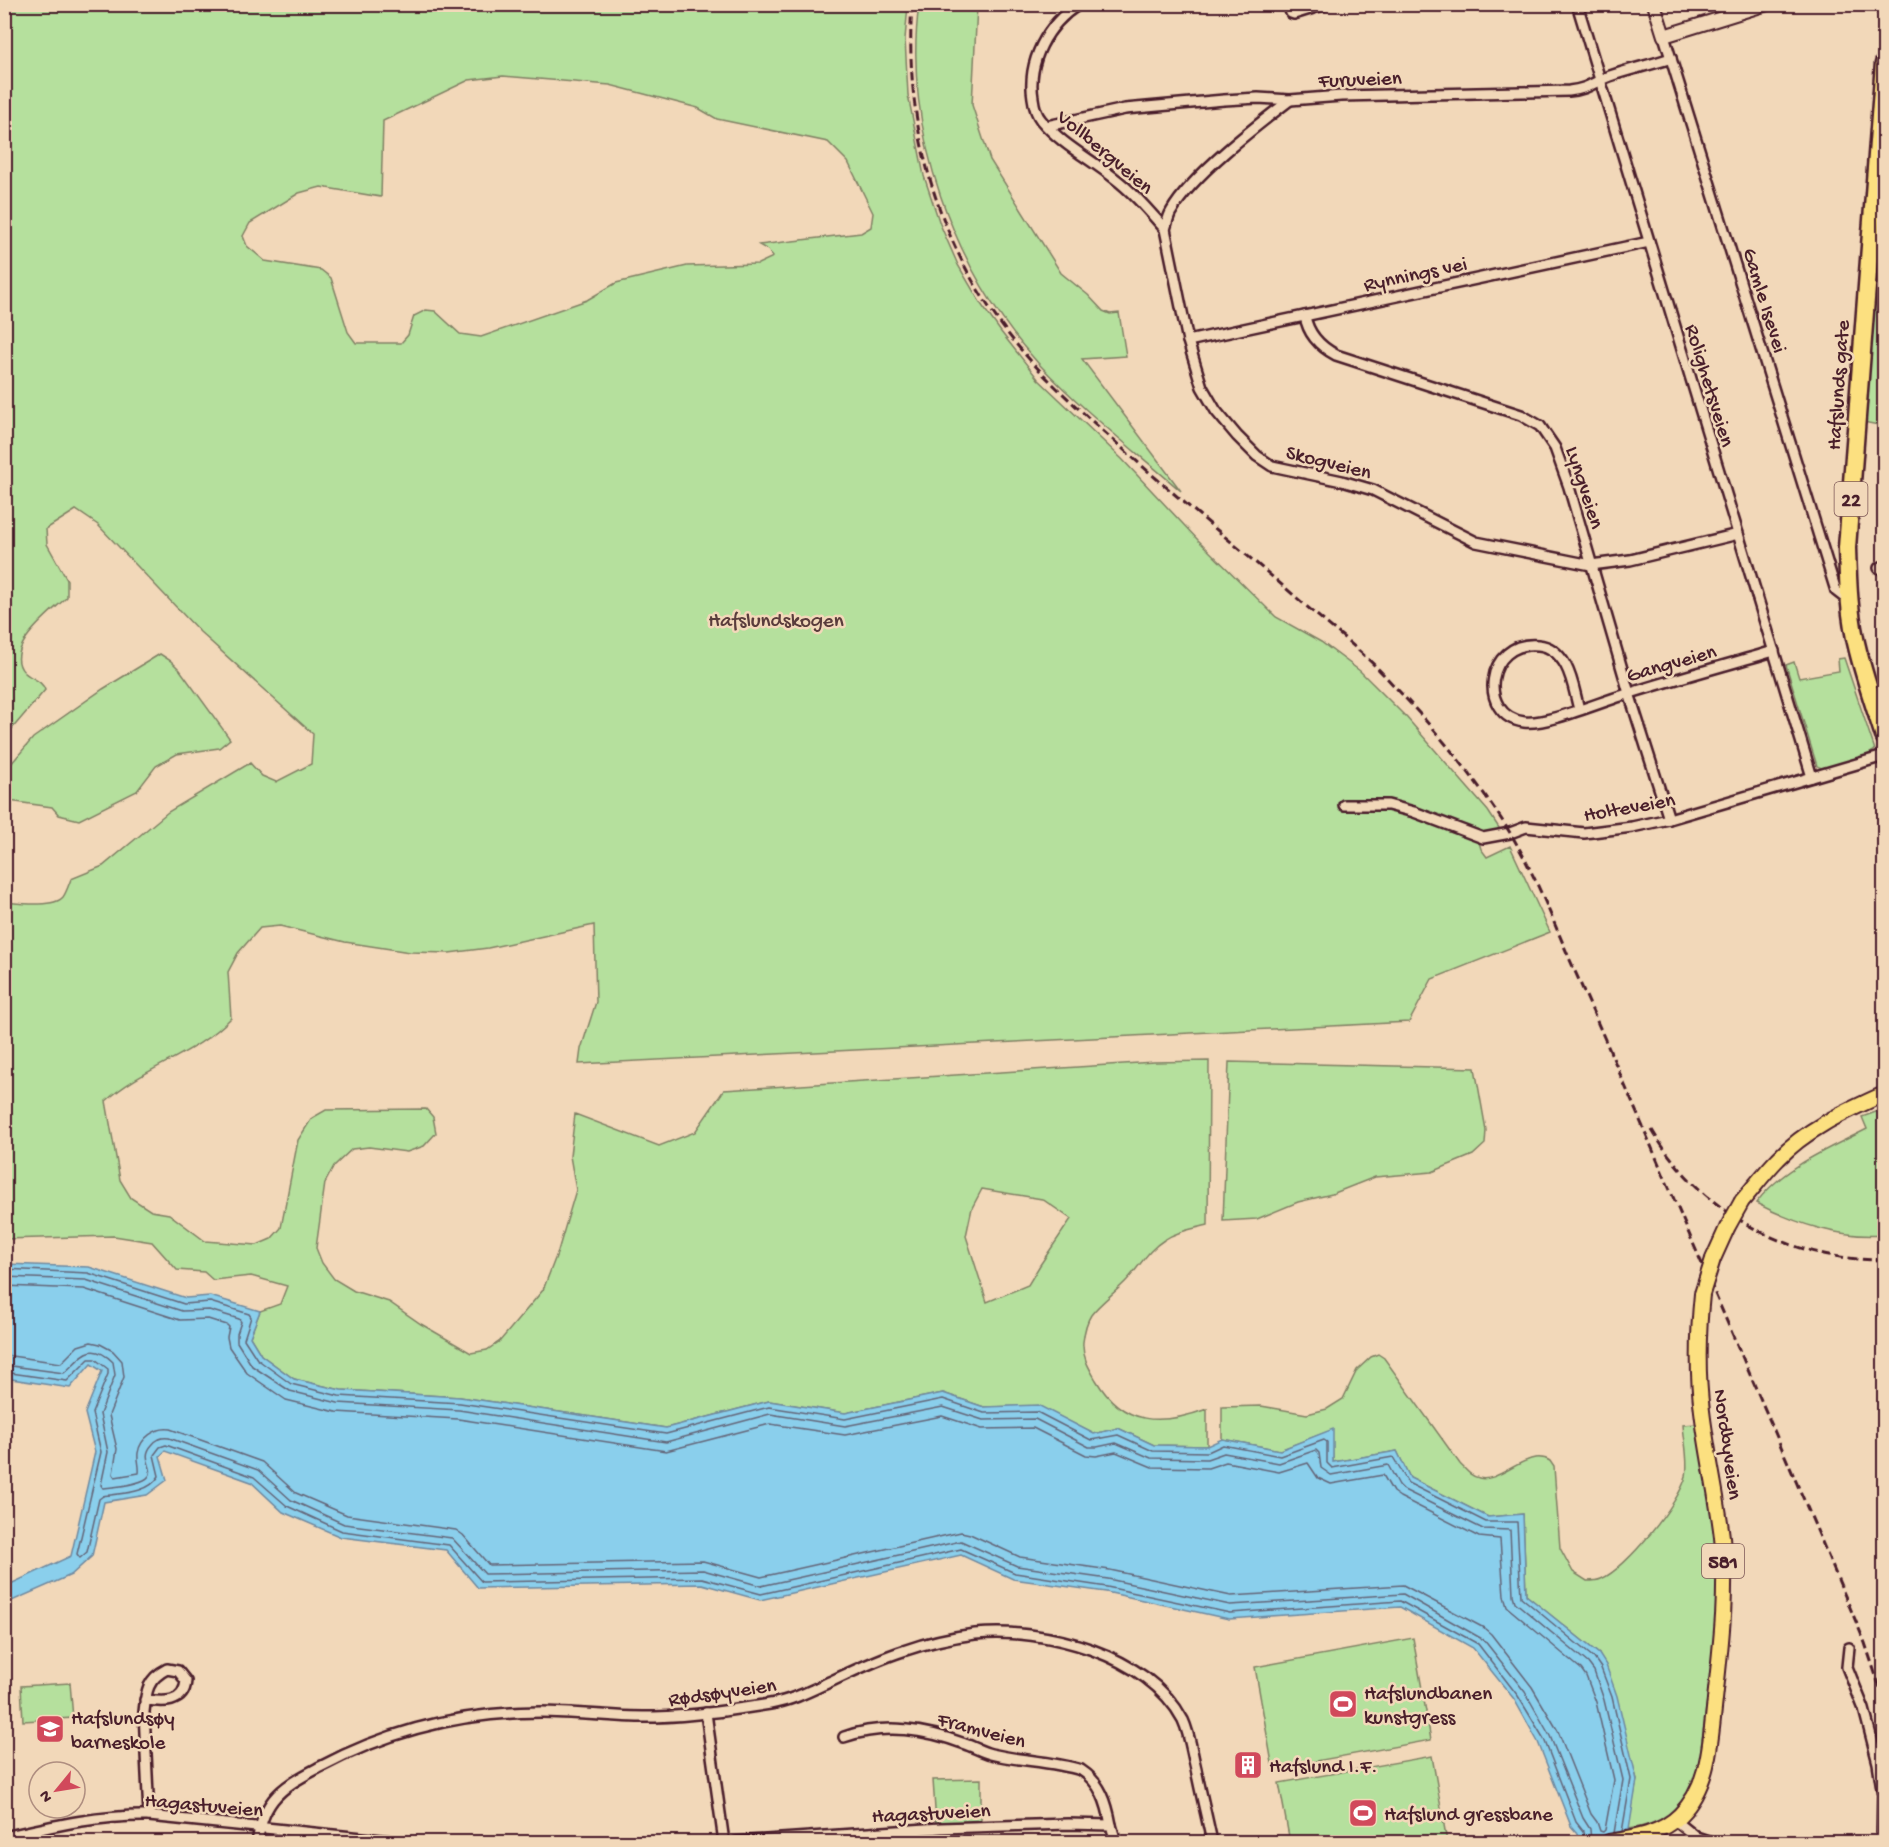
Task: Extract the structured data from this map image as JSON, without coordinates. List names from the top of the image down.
{
  "streets": {
    "highway": ["Hafslunds gate", "22"],
    "main road": ["Nordbyveien", "581"],
    "street": [
      "Furuveien",
      "Vollbergveien",
      "Rynnings vei",
      "Gamle Isevei",
      "Rolighetsveien",
      "Skogveien",
      "Lyngveien",
      "Gangveien",
      "Holteveien",
      "Rødsøyveien",
      "Framveien",
      "Hagastuveien"
    ]
  },
  "crossings": [
    ["Furuveien", "Vollbergveien"],
    ["Furuveien", "Gamle Isevei"],
    ["Furuveien", "Rolighetsveien"],
    ["Vollbergveien", "Skogveien"],
    ["Rynnings vei", "Rolighetsveien"],
    ["Rynnings vei", "Skogveien"],
    ["Rynnings vei", "Lyngveien"],
    ["Gamle Isevei", "Hafslunds gate"],
    ["Rolighetsveien", "Skogveien"],
    ["Rolighetsveien", "Gangveien"],
    ["Rolighetsveien", "Holteveien"],
    ["Skogveien", "Lyngveien"],
    ["Lyngveien", "Gangveien"],
    ["Lyngveien", "Holteveien"],
    ["Rødsøyveien", "Hagastuveien"],
    ["Framveien", "Hagastuveien"]
  ],
  "parks": ["Hafslundskogen"],
  "places": {
    "sports": ["Hafslundbanen kunstgress", "Hafslund gressbane"],
    "school or university": ["Hafslundsøy barneskole"],
    "building": ["Hafslund I.F."]
  },
  "north": "bottom left"
}
